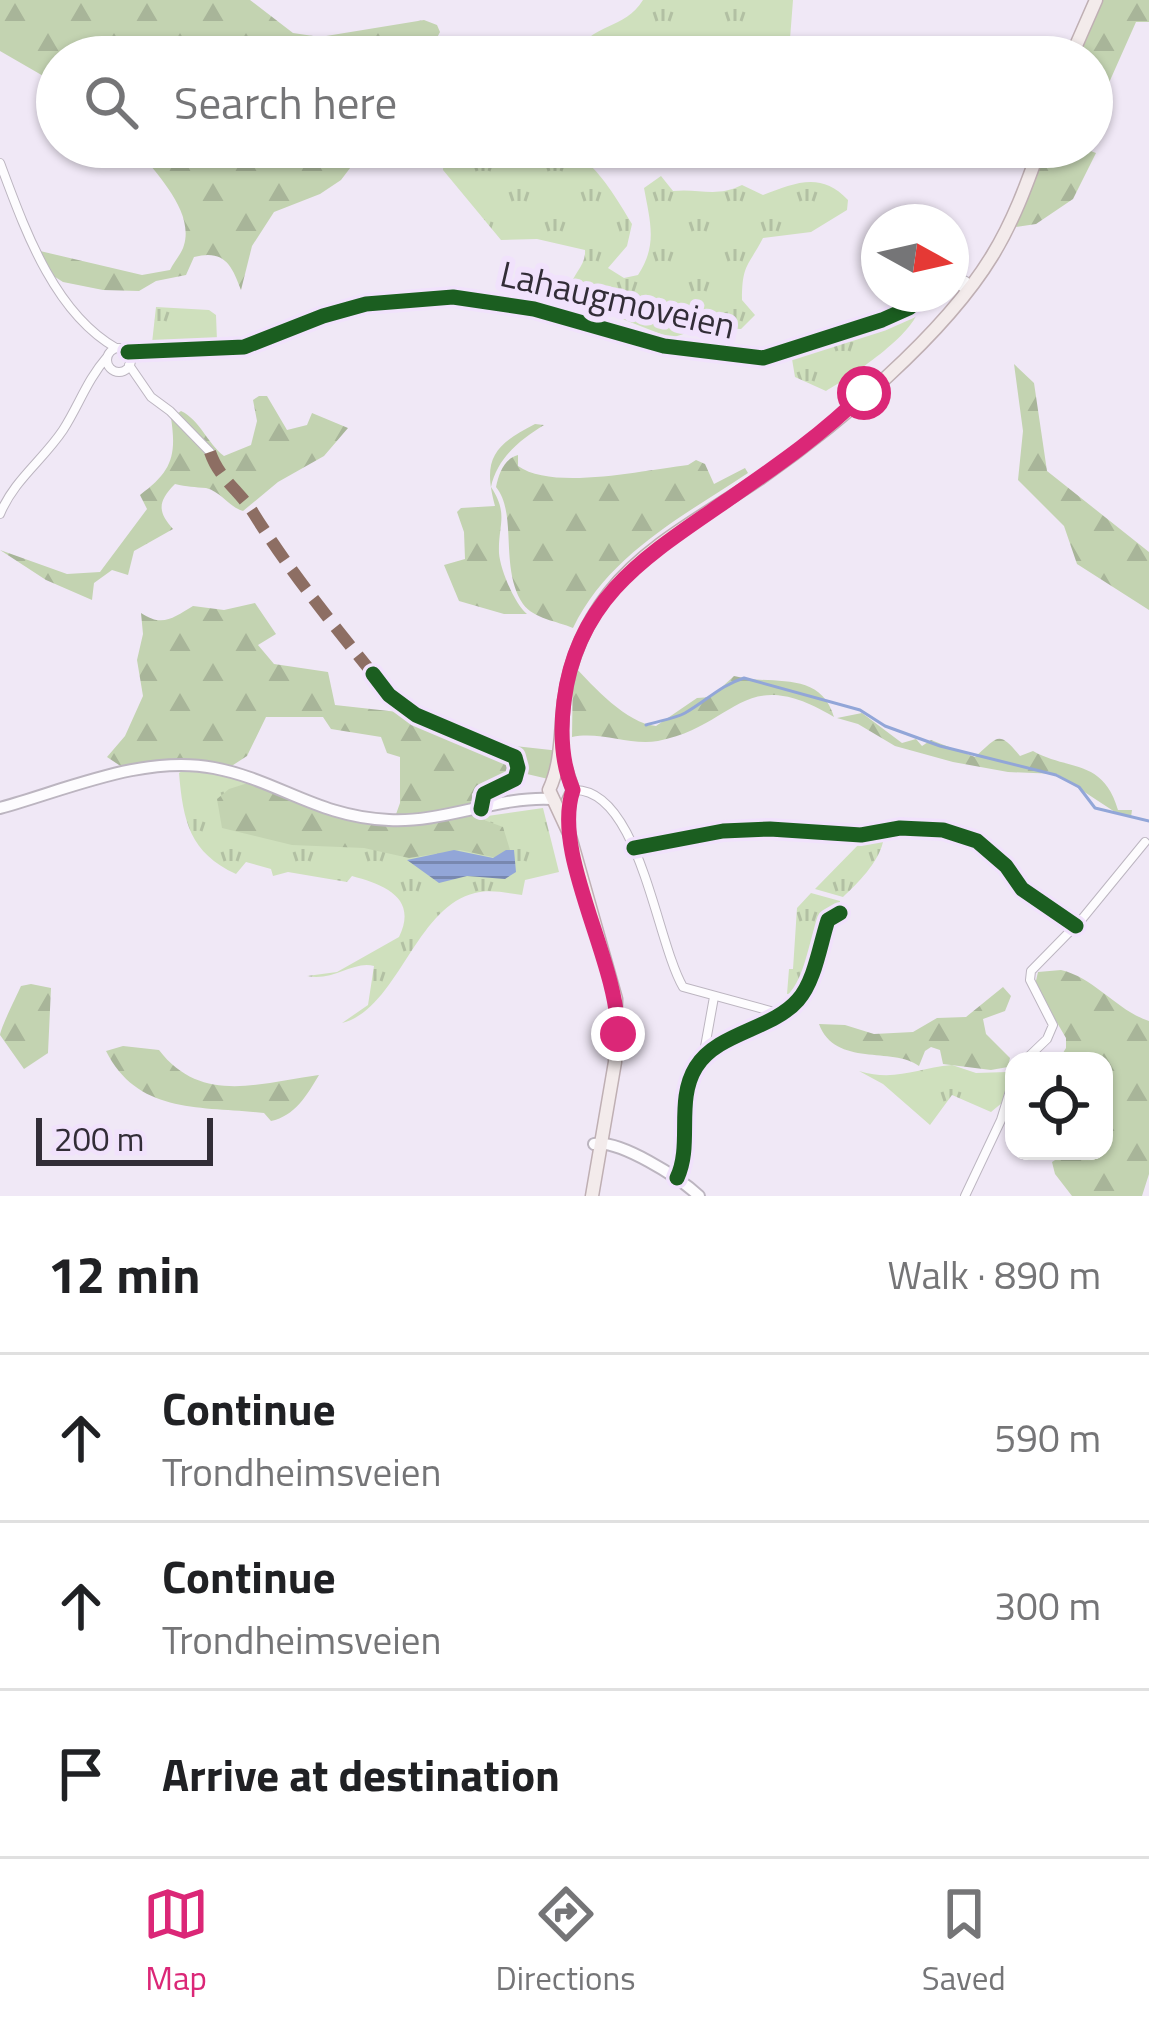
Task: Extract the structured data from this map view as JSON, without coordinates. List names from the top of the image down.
{
  "streets": {
    "street": ["Lahaugmoveien"]
  },
  "scale_bar": "200 m",
  "north": "right",
  "page": {
    "search": "Search here",
    "scale": "200 m",
    "heading": ["12 min", "Walk · 890 m"],
    "list": [
      ["Continue", "Trondheimsveien", "590 m"],
      ["Continue", "Trondheimsveien", "300 m"],
      "Arrive at destination"
    ],
    "nav": ["Map", "Directions", "Saved"]
  }
}
